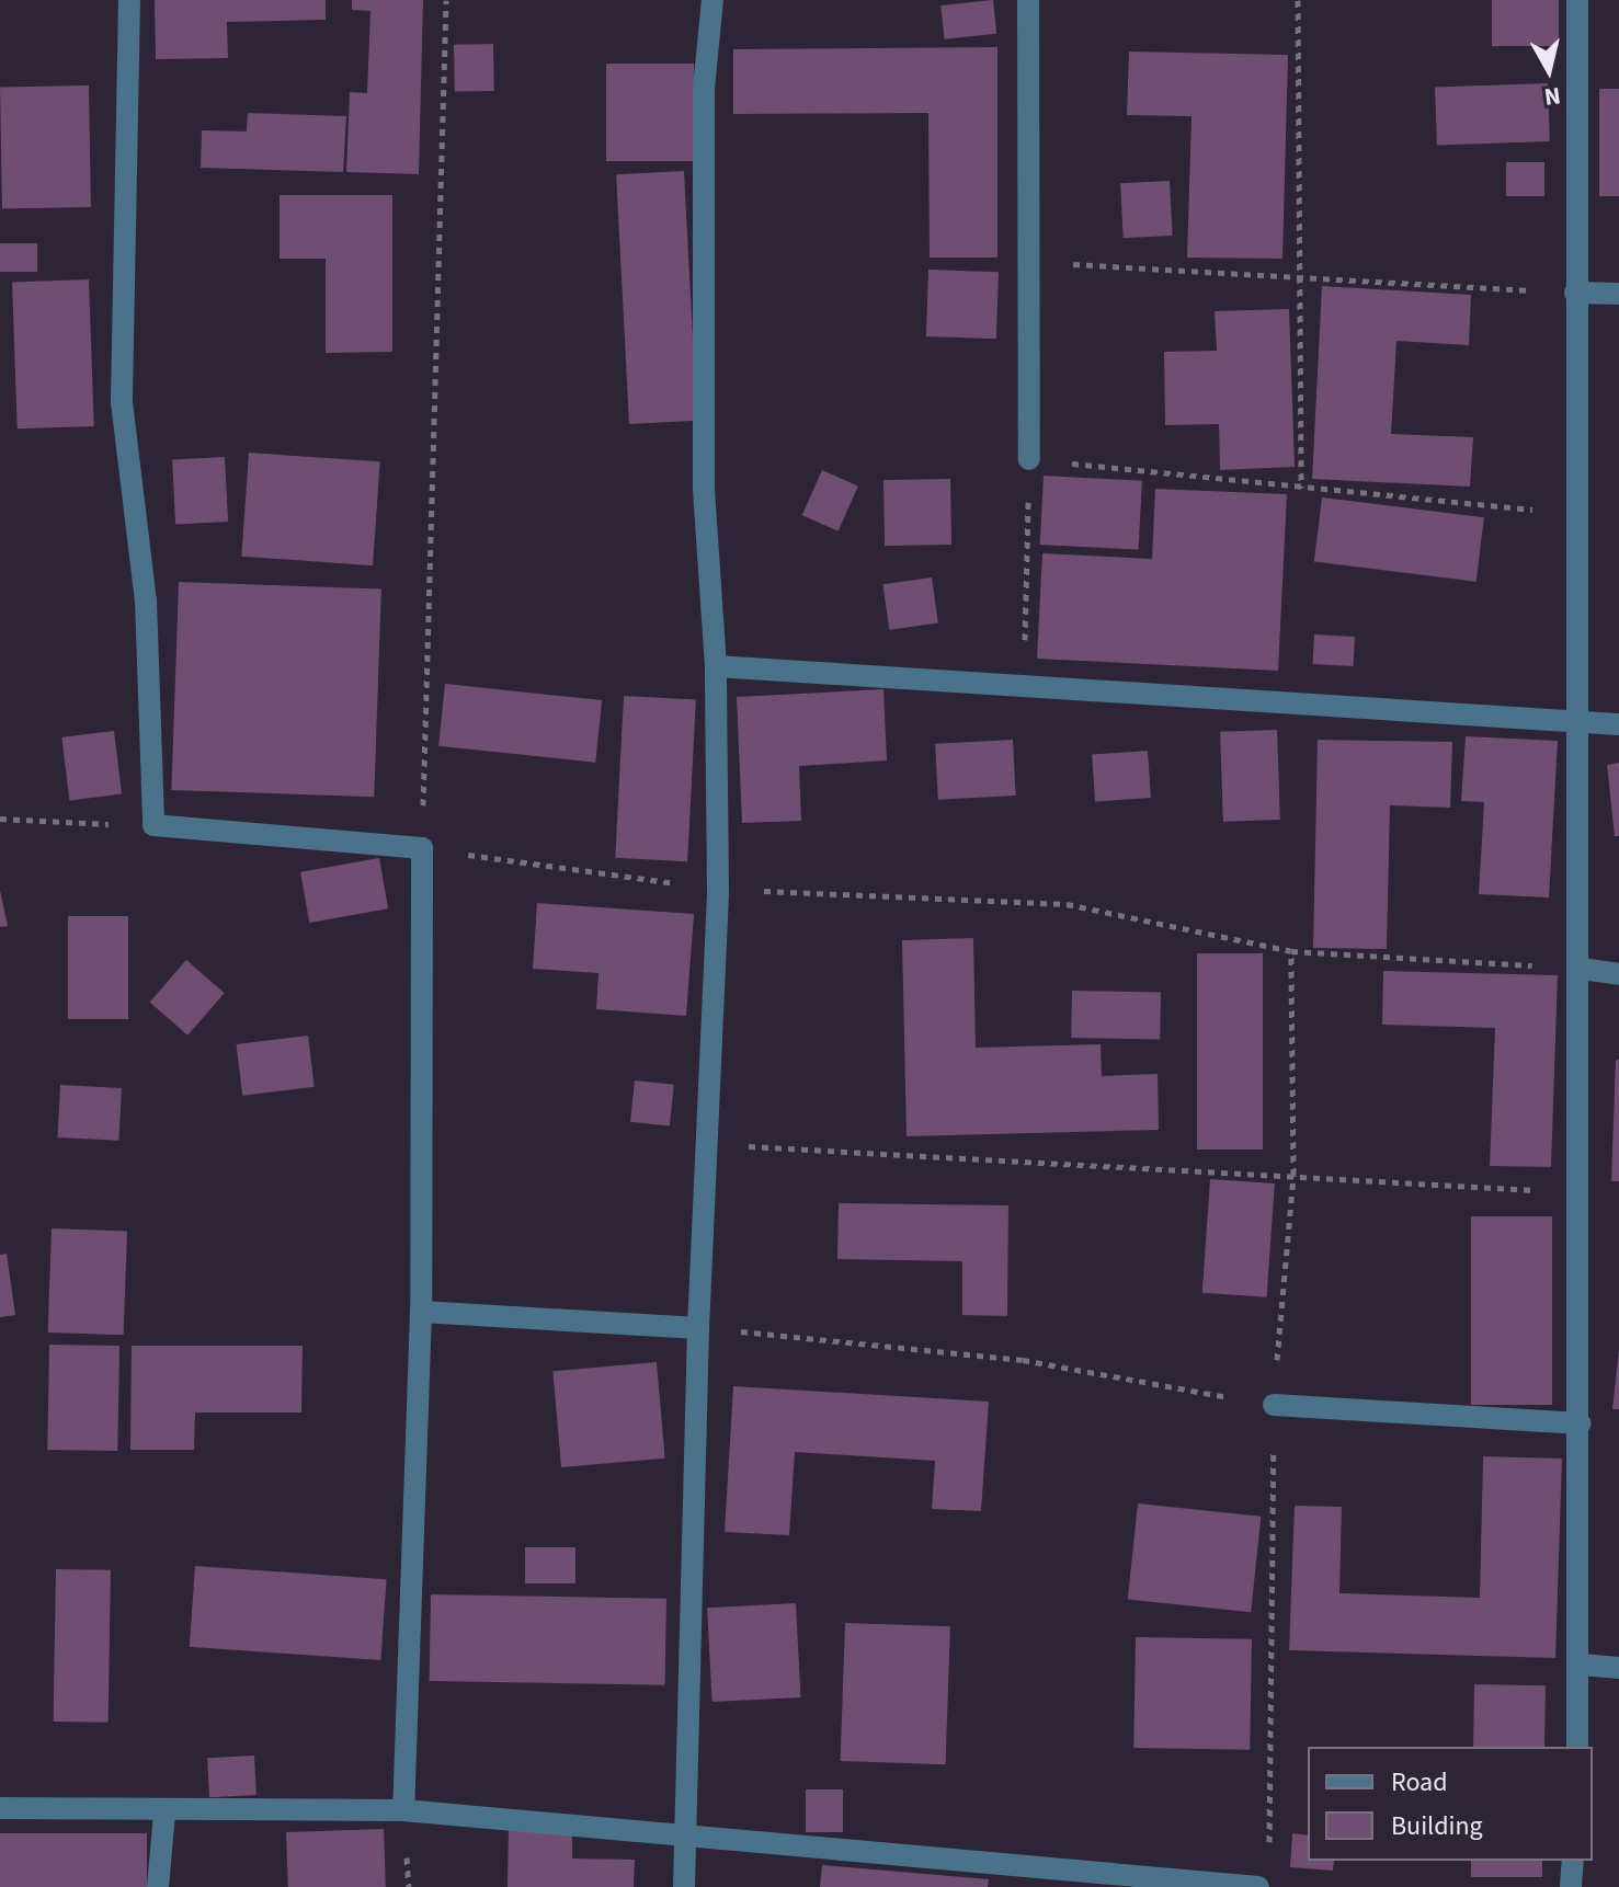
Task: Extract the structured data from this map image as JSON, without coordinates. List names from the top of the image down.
{
  "legend": ["Road", "Building"],
  "north": "bottom"
}
